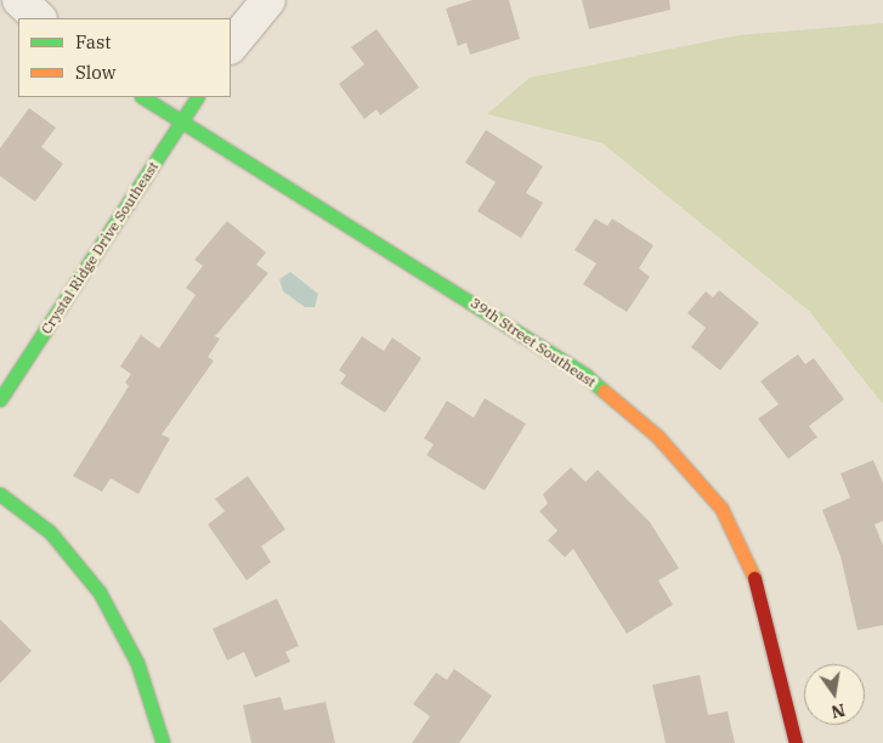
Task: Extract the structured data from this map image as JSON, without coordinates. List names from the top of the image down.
{
  "streets": {
    "street": ["Crystal Ridge Drive Southeast", "39th Street Southeast"]
  },
  "crossings": [
    ["Crystal Ridge Drive Southeast", "39th Street Southeast"]
  ],
  "legend": ["Fast", "Slow"],
  "north": "bottom"
}
